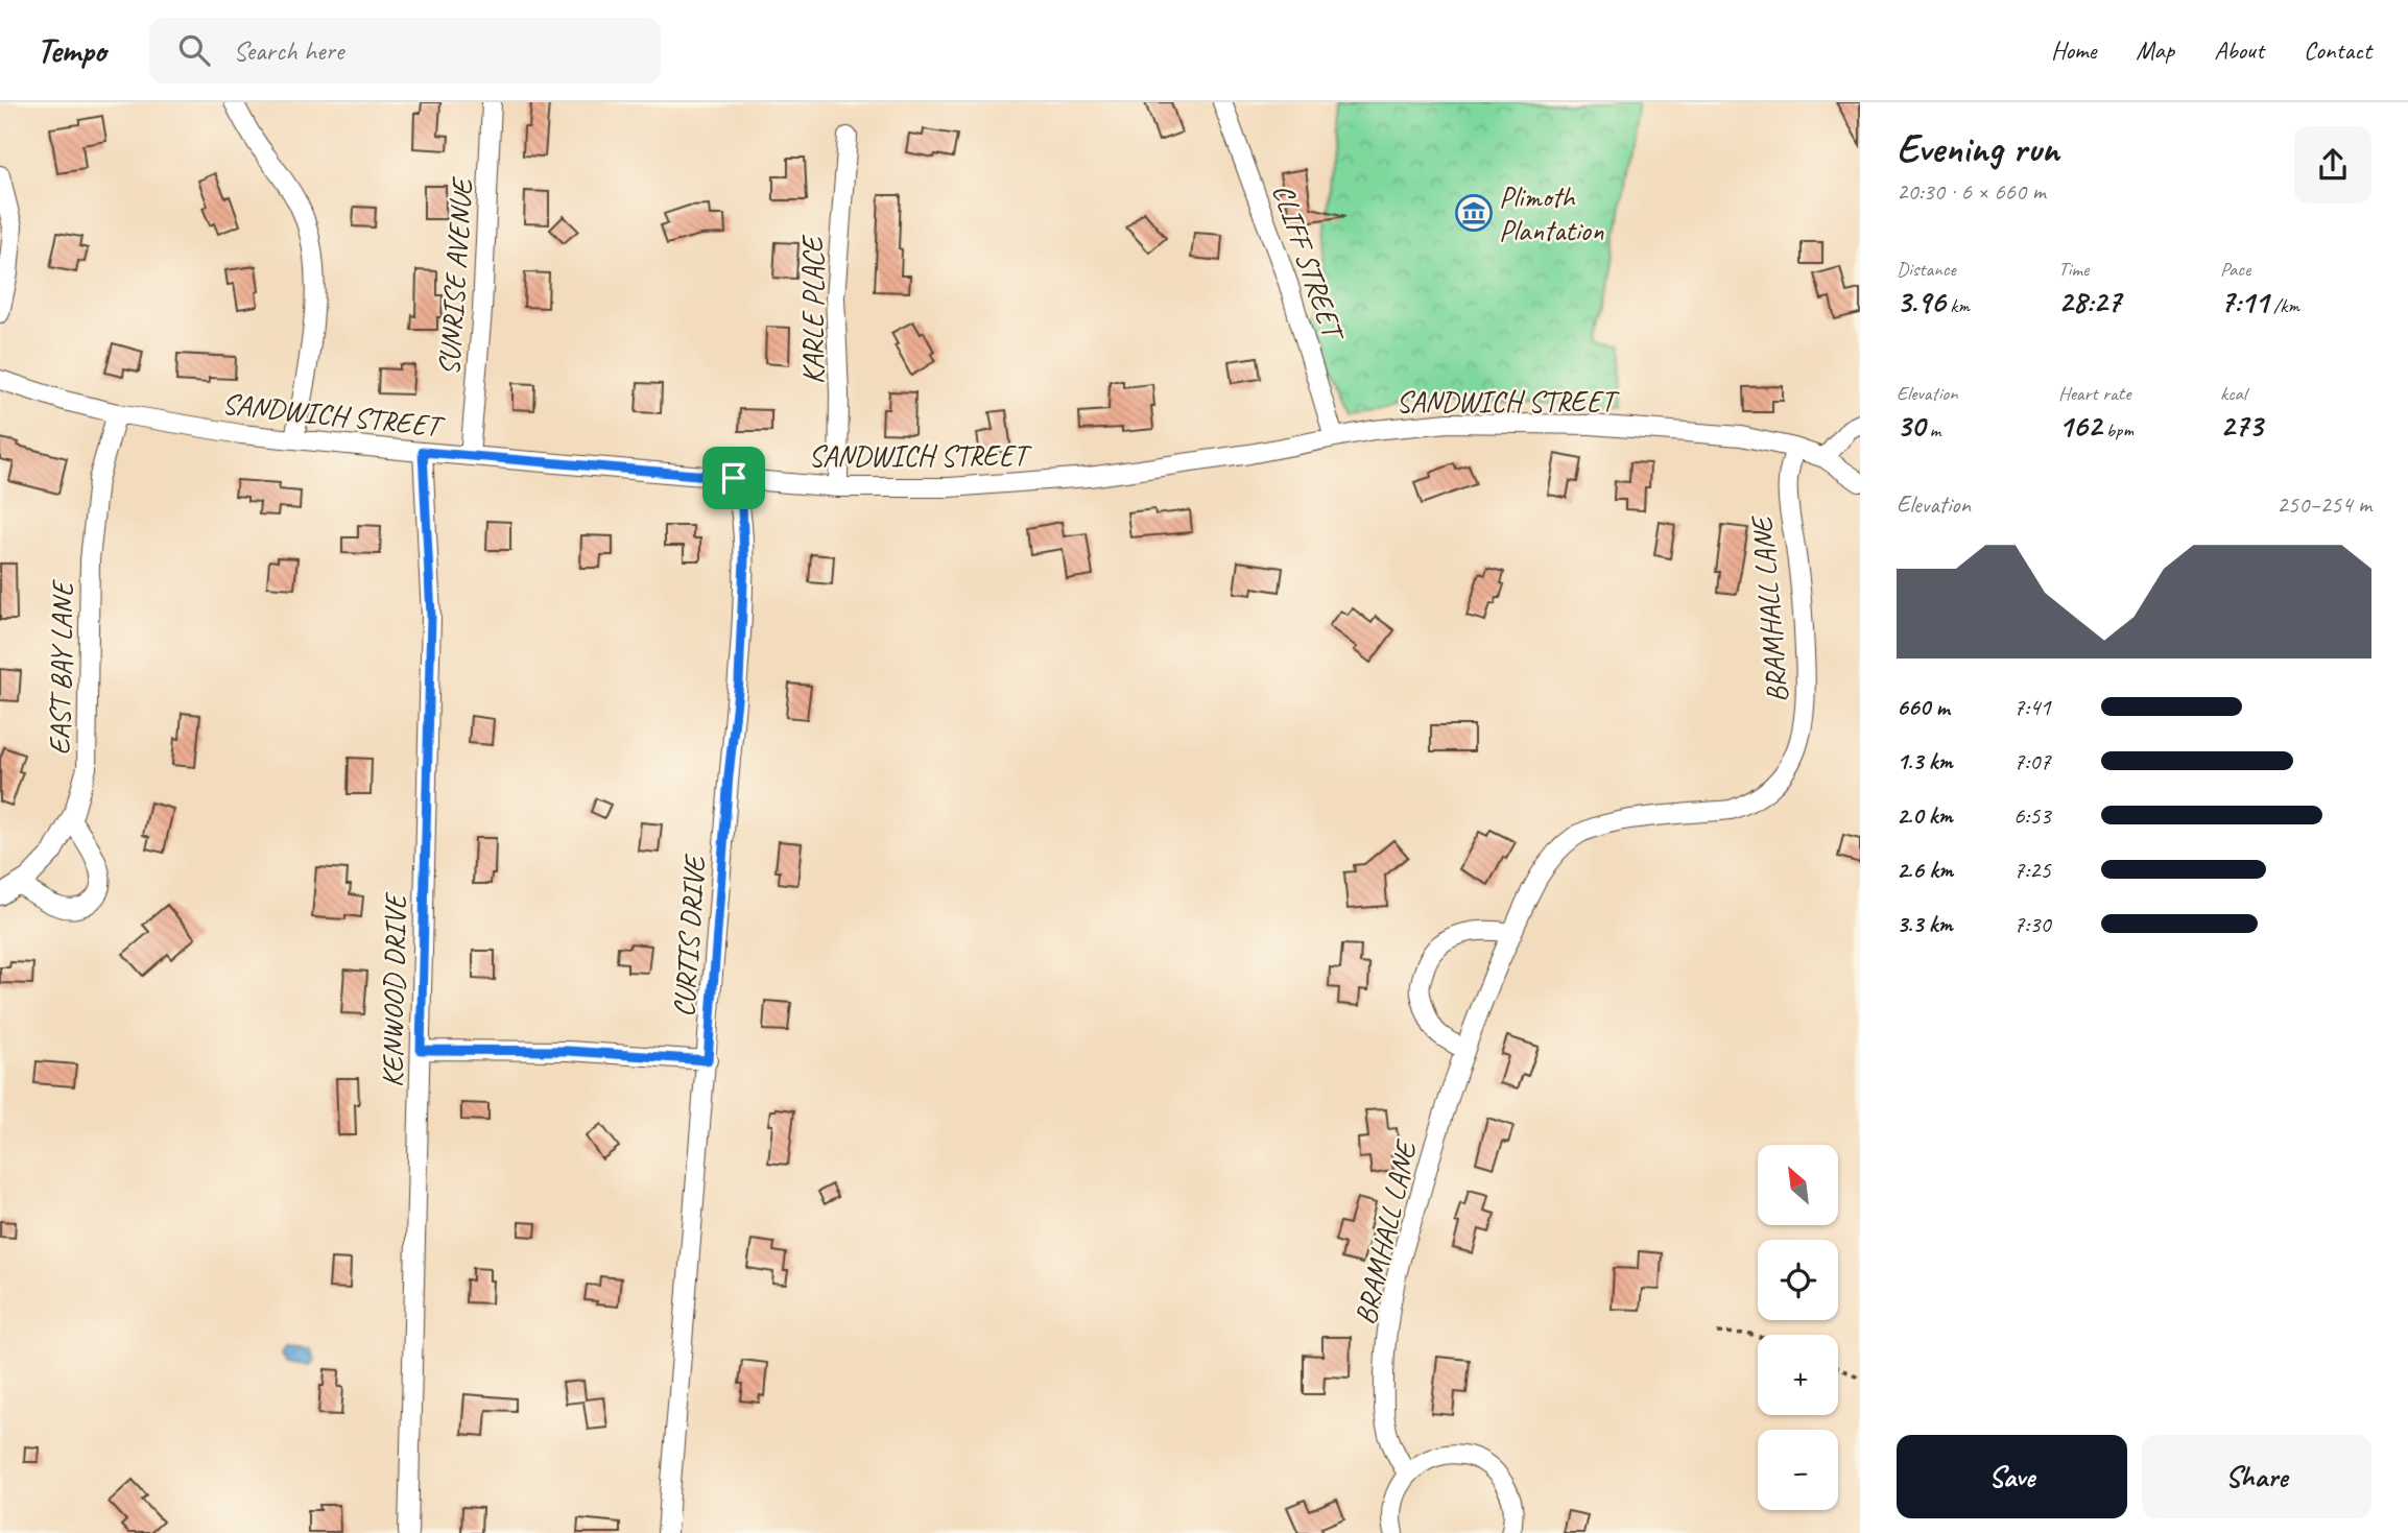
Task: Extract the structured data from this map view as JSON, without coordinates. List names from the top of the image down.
{
  "streets": {
    "street": [
      "CLIFF STREET",
      "SUNRISE AVENUE",
      "KARLE PLACE",
      "SANDWICH STREET",
      "BRAMHALL LANE",
      "EAST BAY LANE",
      "CURTIS DRIVE",
      "KENWOOD DRIVE"
    ]
  },
  "crossings": [
    ["CLIFF STREET", "SANDWICH STREET"],
    ["SUNRISE AVENUE", "SANDWICH STREET"],
    ["KARLE PLACE", "SANDWICH STREET"],
    ["SANDWICH STREET", "BRAMHALL LANE"],
    ["SANDWICH STREET", "EAST BAY LANE"],
    ["SANDWICH STREET", "CURTIS DRIVE"],
    ["SANDWICH STREET", "KENWOOD DRIVE"]
  ],
  "places": {
    "museum": ["Plimoth Plantation"]
  },
  "north": "top left",
  "page": {
    "header": "Tempo",
    "search": "Search here",
    "nav": [
      "Home",
      "Map",
      "About",
      "Contact"
    ],
    "heading": ["Evening run", "20:30 · 6 × 660 m"],
    "stats": [
      ["Distance", "3.96 km"],
      ["Time", "28:27"],
      ["Pace", "7:11 /km"],
      ["Elevation", "30 m"],
      ["Heart rate", "162 bpm"],
      ["kcal", "273"]
    ],
    "chart": ["Elevation", "250–254 m"],
    "list": [
      {
        "name": "660 m",
        "note": "7:41"
      },
      {
        "name": "1.3 km",
        "note": "7:07"
      },
      {
        "name": "2.0 km",
        "note": "6:53"
      },
      {
        "name": "2.6 km",
        "note": "7:25"
      },
      {
        "name": "3.3 km",
        "note": "7:30"
      }
    ],
    "map_buttons": ["+", "−"],
    "buttons": ["Save", "Share"]
  }
}
